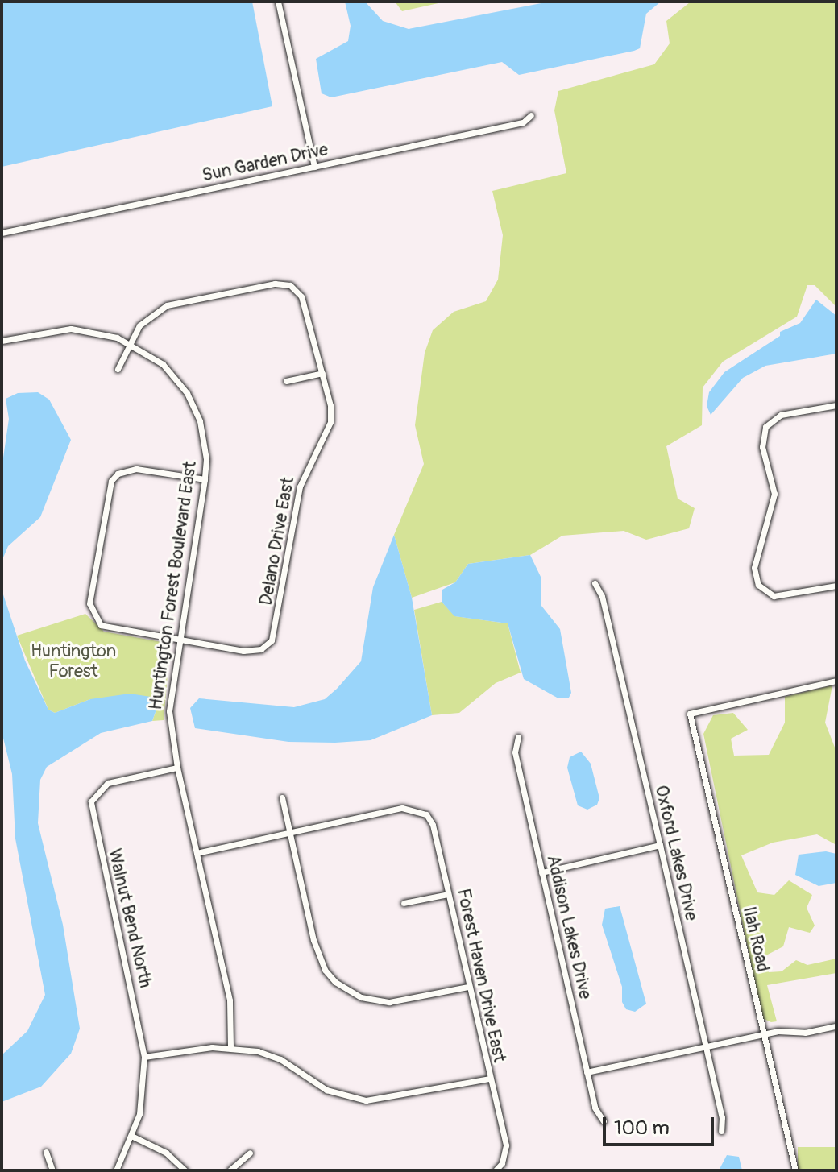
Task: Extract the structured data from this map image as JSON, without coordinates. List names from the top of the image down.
{
  "streets": {
    "street": [
      "Sun Garden Drive",
      "Delano Drive East",
      "Huntington Forest Boulevard East",
      "Oxford Lakes Drive",
      "Walnut Bend North",
      "Addison Lakes Drive",
      "Ilah Road",
      "Forest Haven Drive East"
    ]
  },
  "crossings": [
    ["Delano Drive East", "Huntington Forest Boulevard East"],
    ["Huntington Forest Boulevard East", "Walnut Bend North"]
  ],
  "parks": ["Huntington Forest"],
  "scale_bar": "100 m"
}
